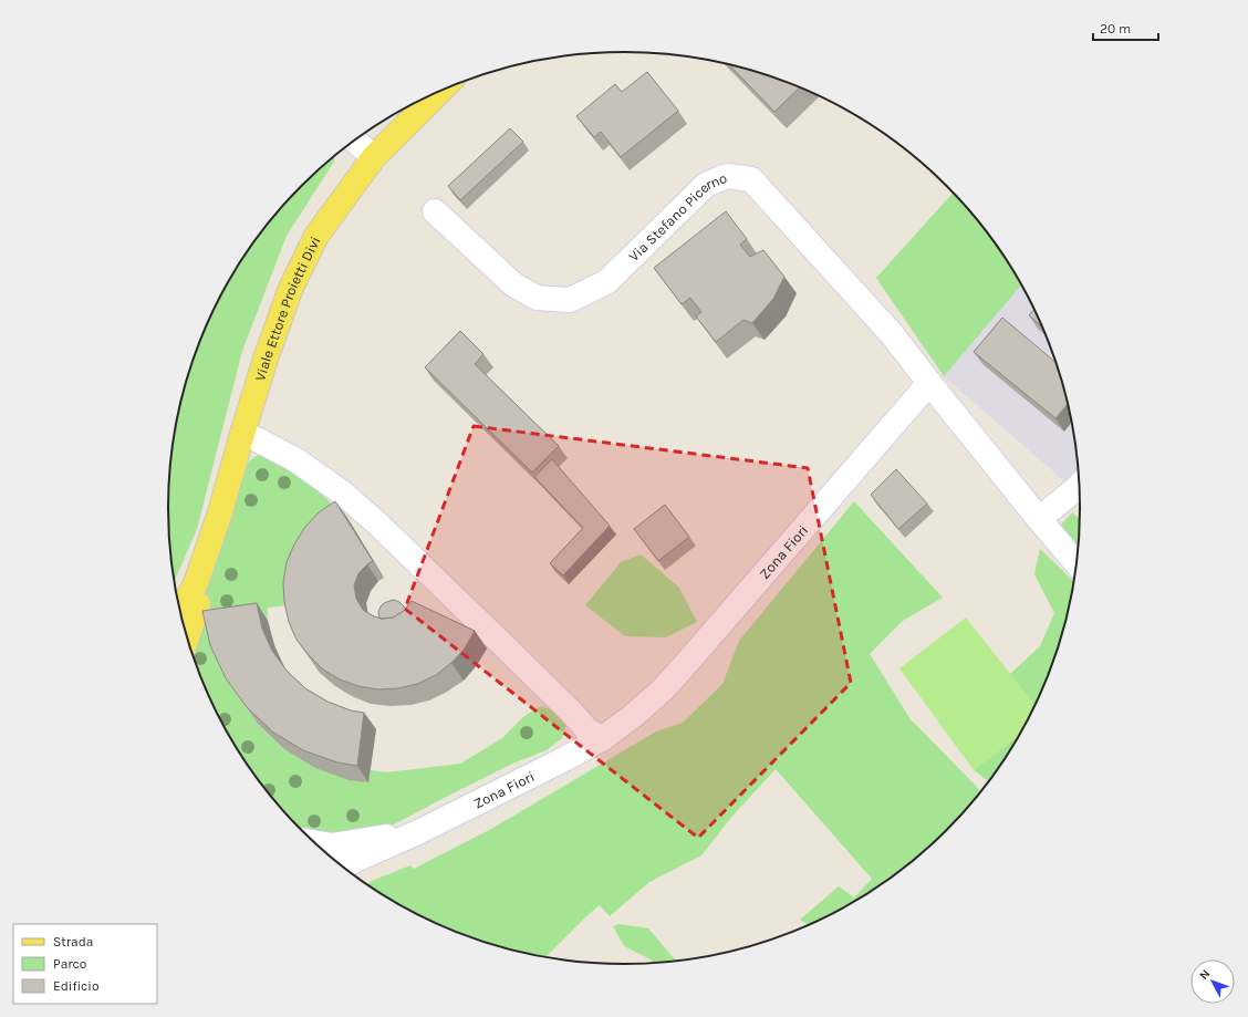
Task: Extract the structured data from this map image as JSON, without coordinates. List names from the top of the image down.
{
  "streets": {
    "main road": ["Viale Ettore Proietti Divi"],
    "street": ["Via Stefano Picerno", "Zona Fiori"]
  },
  "crossings": [
    ["Via Stefano Picerno", "Zona Fiori"]
  ],
  "legend": ["Strada", "Parco", "Edificio"],
  "scale_bar": "20 m",
  "north": "top left"
}
